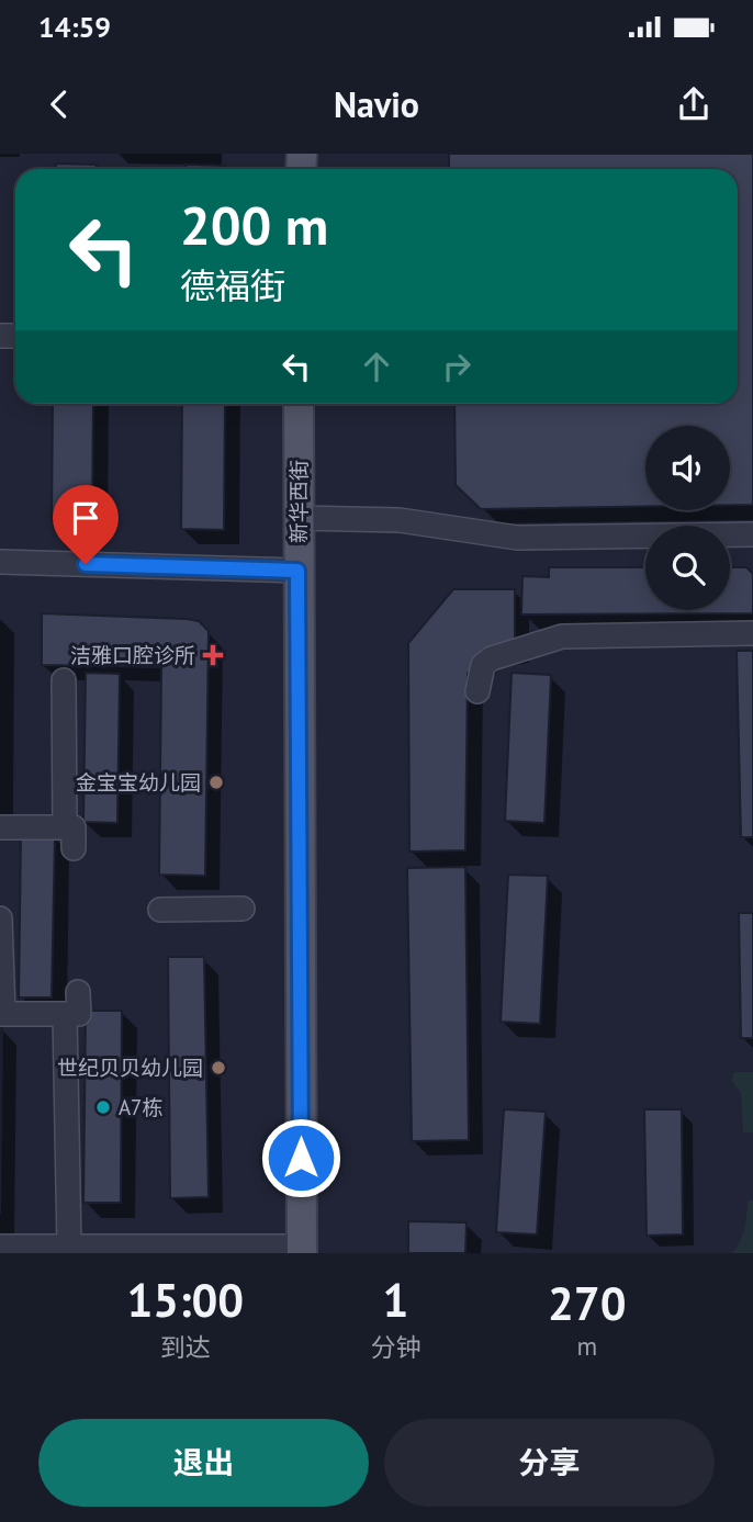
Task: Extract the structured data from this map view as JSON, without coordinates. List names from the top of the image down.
{
  "streets": {
    "main road": ["新华西街"]
  },
  "places": {
    "health": ["洁雅口腔诊所"],
    "other": ["金宝宝幼儿园", "世纪贝贝幼儿园", "A7栋"]
  },
  "page": {
    "status": "14:59",
    "header": "Navio",
    "turn": ["200 m", "德福街"],
    "eta": [
      "15:00",
      "到达",
      "1",
      "分钟",
      "270",
      "m"
    ],
    "buttons": ["退出", "分享"]
  }
}
